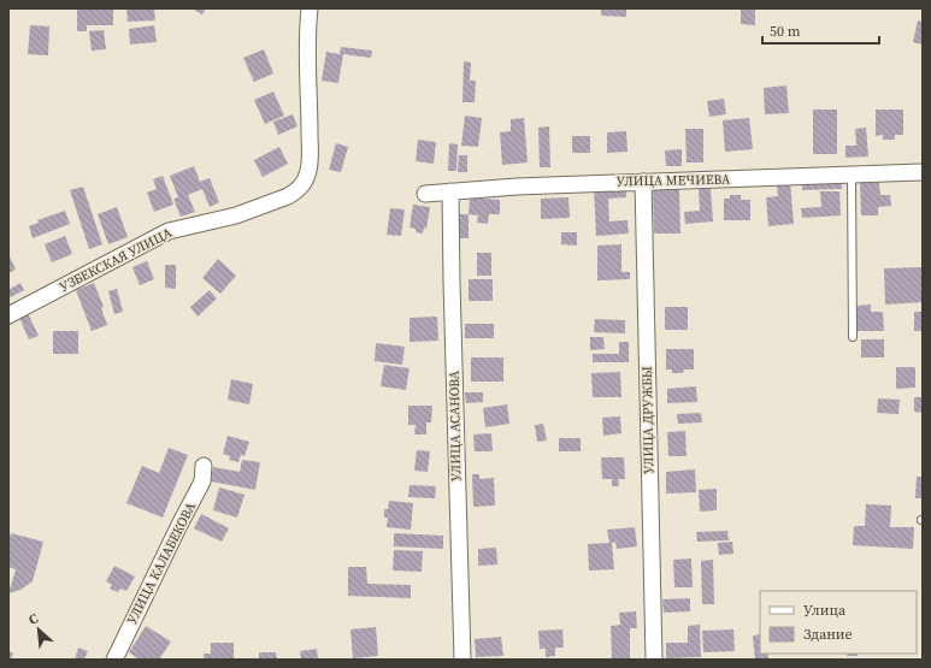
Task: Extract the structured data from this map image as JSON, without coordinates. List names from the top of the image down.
{
  "streets": {
    "street": [
      "УЛИЦА МЕЧИЕВА",
      "УЗБЕКСКАЯ УЛИЦА",
      "УЛИЦА ДРУЖБЫ",
      "УЛИЦА АСАНОВА",
      "УЛИЦА КАЛАБЕКОВА"
    ]
  },
  "crossings": [
    ["УЛИЦА МЕЧИЕВА", "УЛИЦА ДРУЖБЫ"],
    ["УЛИЦА МЕЧИЕВА", "УЛИЦА АСАНОВА"]
  ],
  "legend": ["Улица", "Здание"],
  "scale_bar": "50 m",
  "north": "top left"
}
